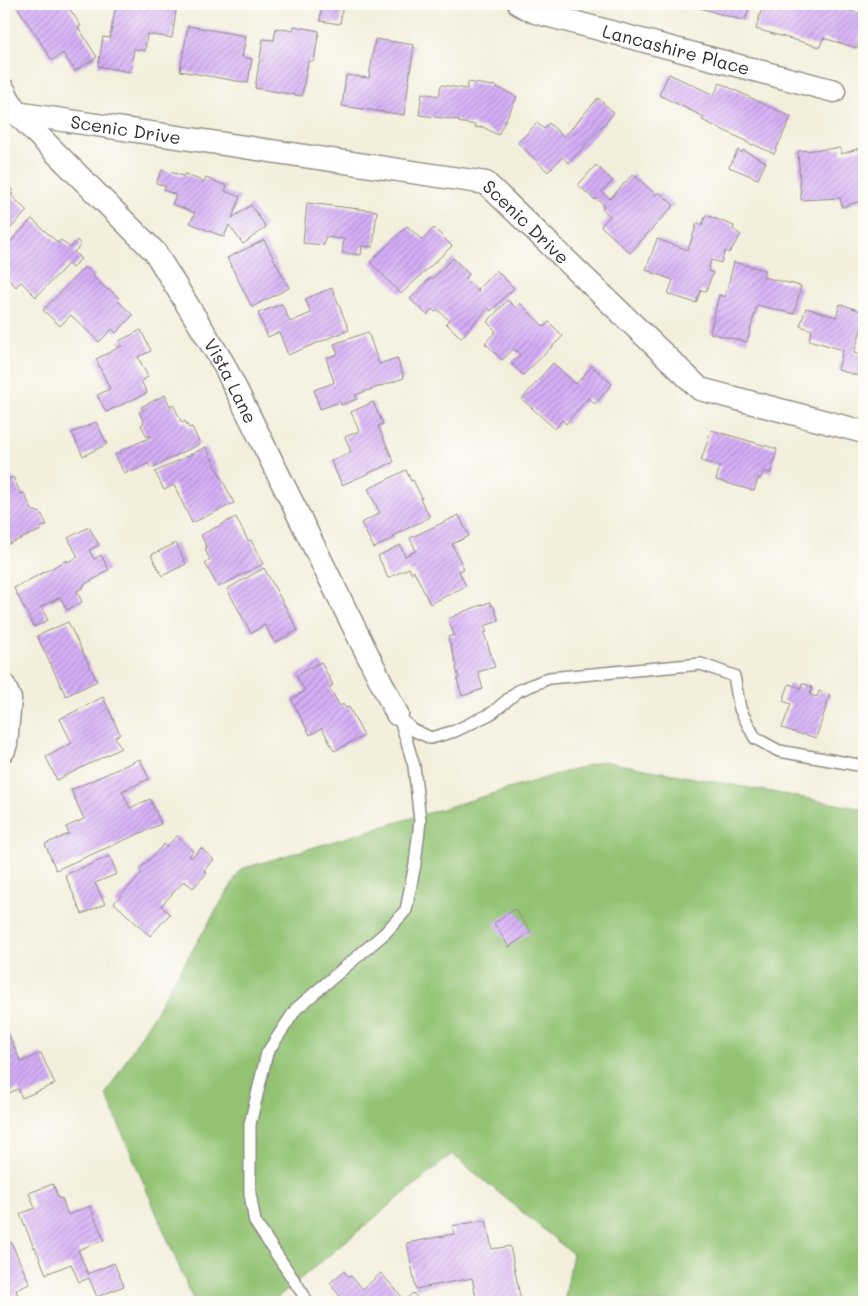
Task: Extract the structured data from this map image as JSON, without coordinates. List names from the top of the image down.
{
  "streets": {
    "street": ["Lancashire Place", "Scenic Drive", "Vista Lane"]
  },
  "crossings": [
    ["Scenic Drive", "Vista Lane"]
  ]
}
